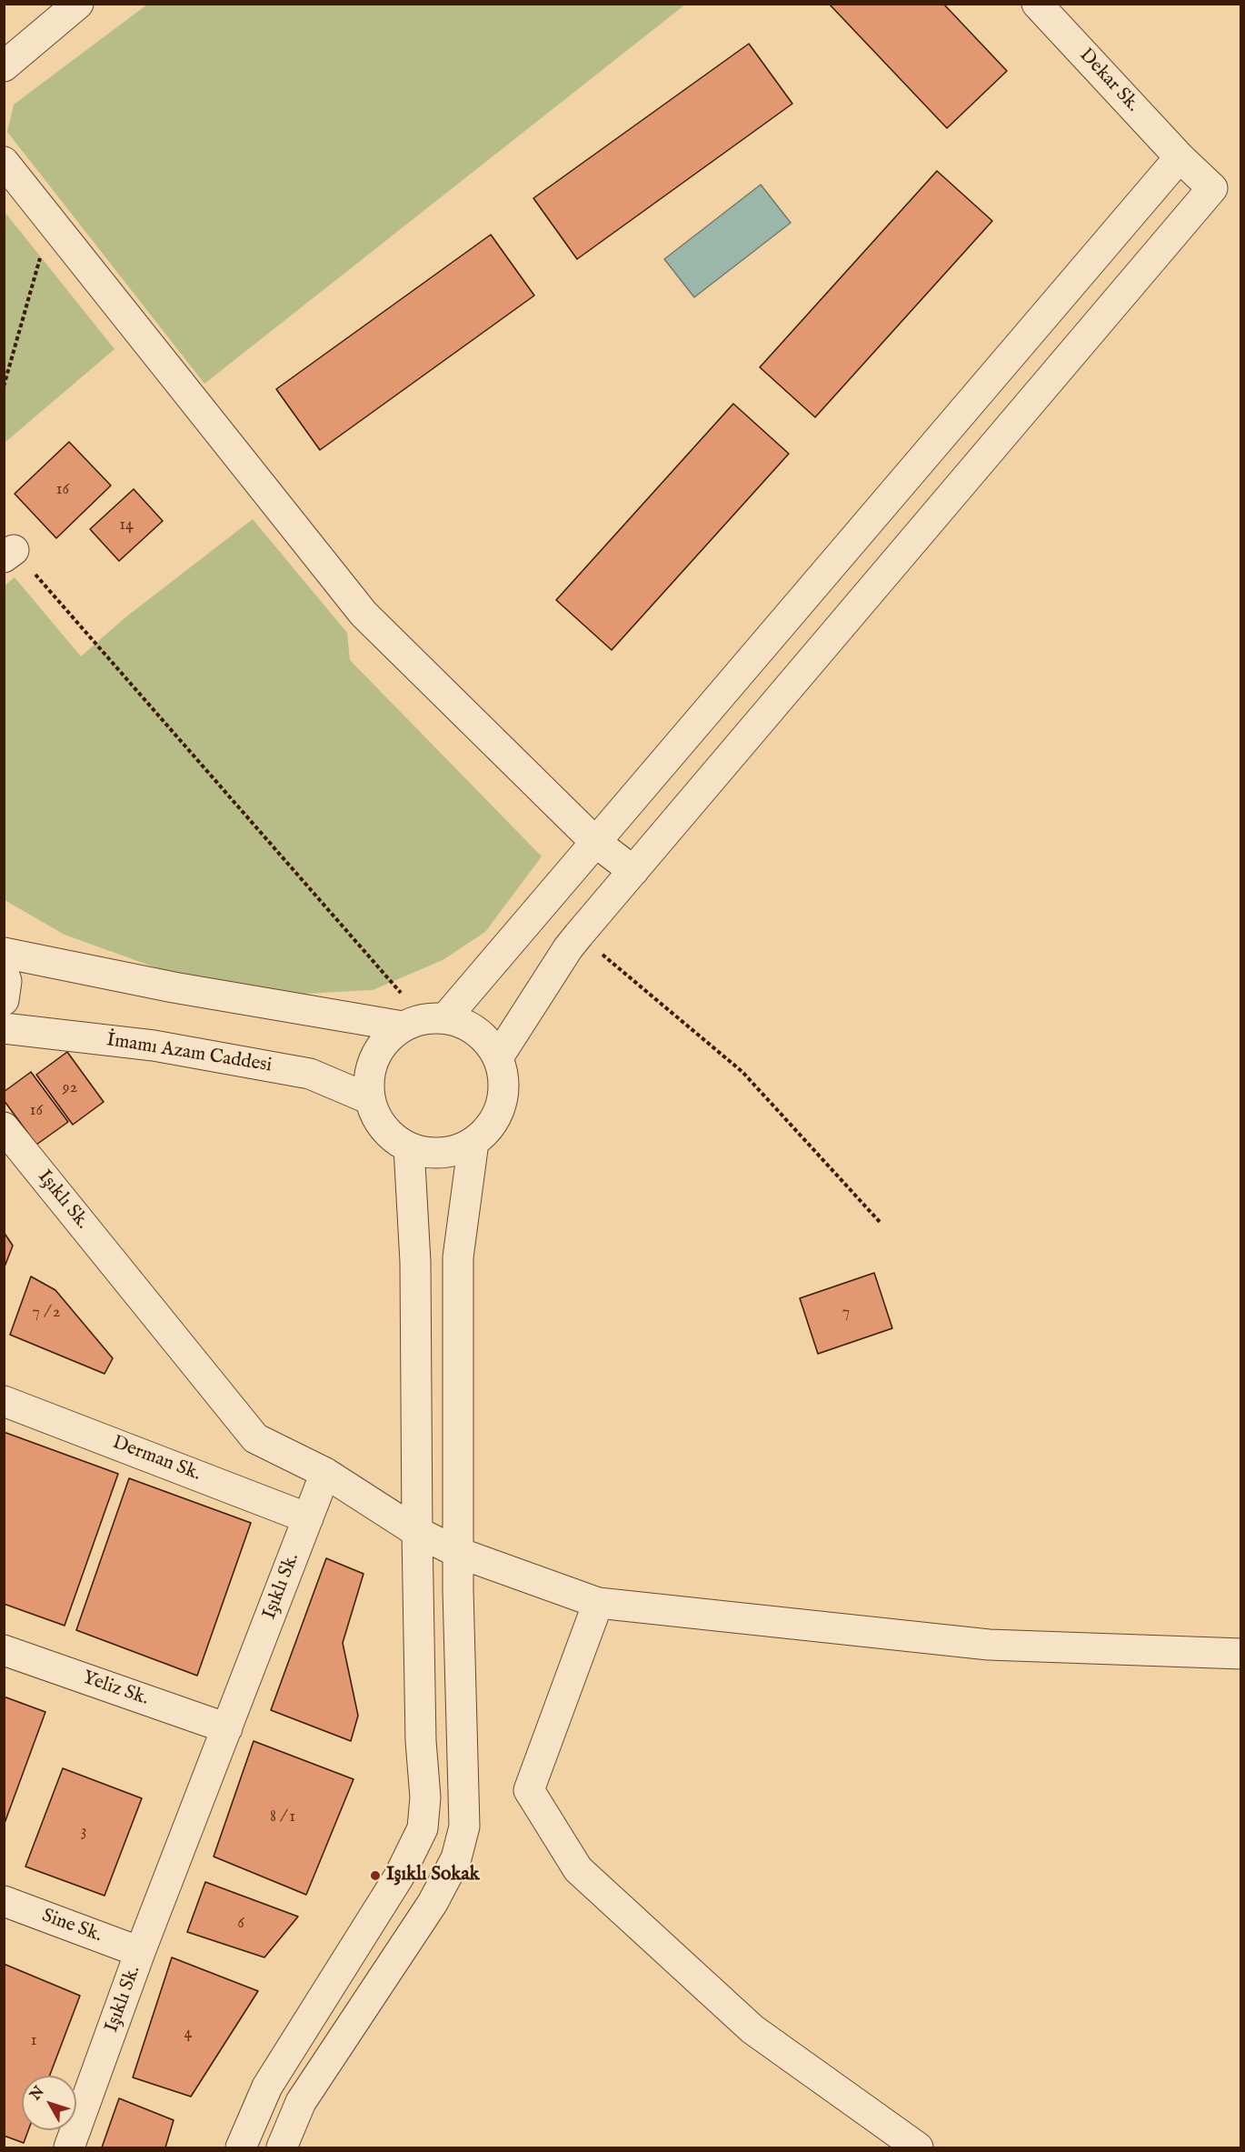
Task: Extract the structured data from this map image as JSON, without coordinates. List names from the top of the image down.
{
  "streets": {
    "street": [
      "Dekar Sk.",
      "İmamı Azam Caddesi",
      "Işıklı Sk.",
      "Derman Sk.",
      "Yeliz Sk.",
      "Sine Sk."
    ]
  },
  "crossings": [
    ["Işıklı Sk.", "Derman Sk."],
    ["Işıklı Sk.", "Yeliz Sk."],
    ["Işıklı Sk.", "Sine Sk."]
  ],
  "places": ["Işıklı Sokak"],
  "house_numbers": [
    "16",
    "14",
    "92",
    "16",
    "7 / 2",
    "7",
    "8 / 1",
    "3",
    "6",
    "4",
    "1"
  ],
  "north": "top left"
}
